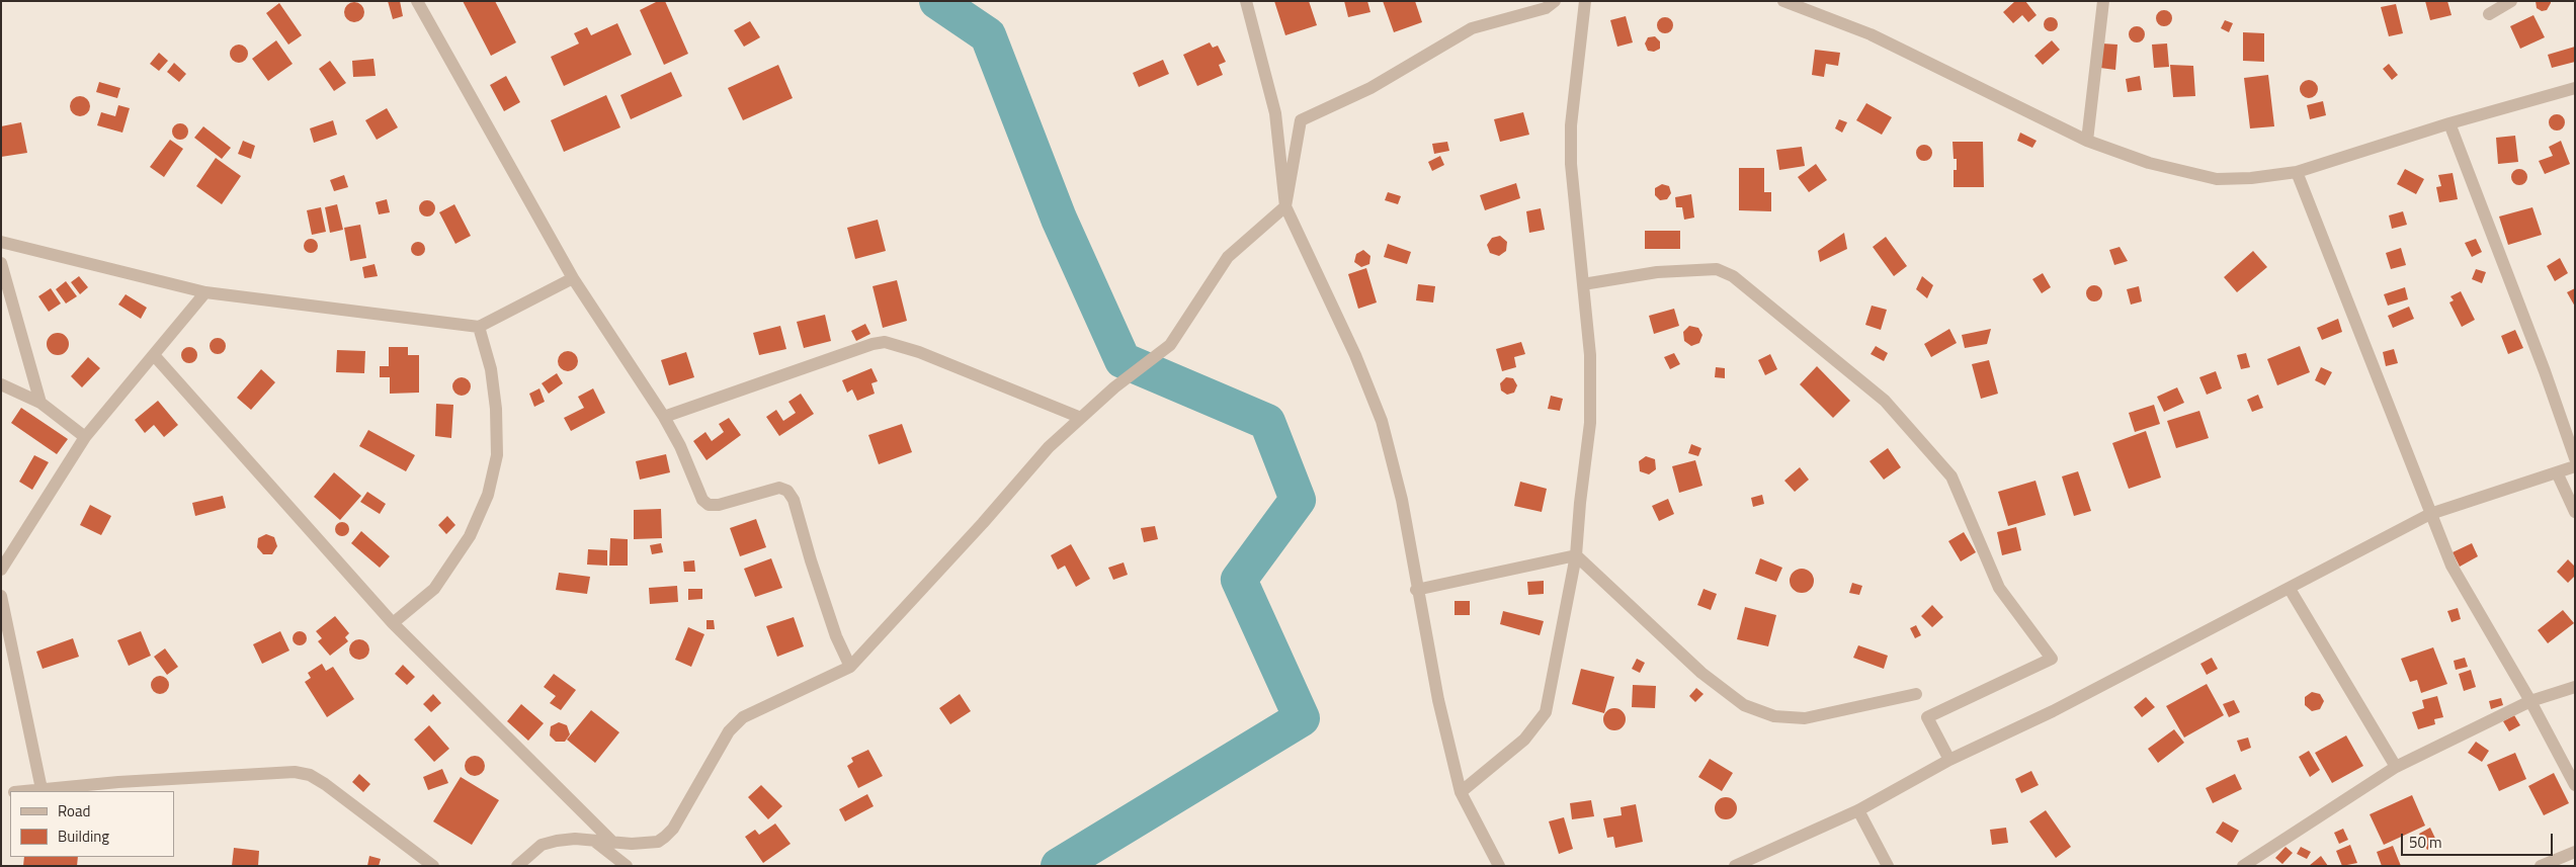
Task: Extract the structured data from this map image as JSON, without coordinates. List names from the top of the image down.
{
  "legend": ["Road", "Building"],
  "scale_bar": "50 m"
}
